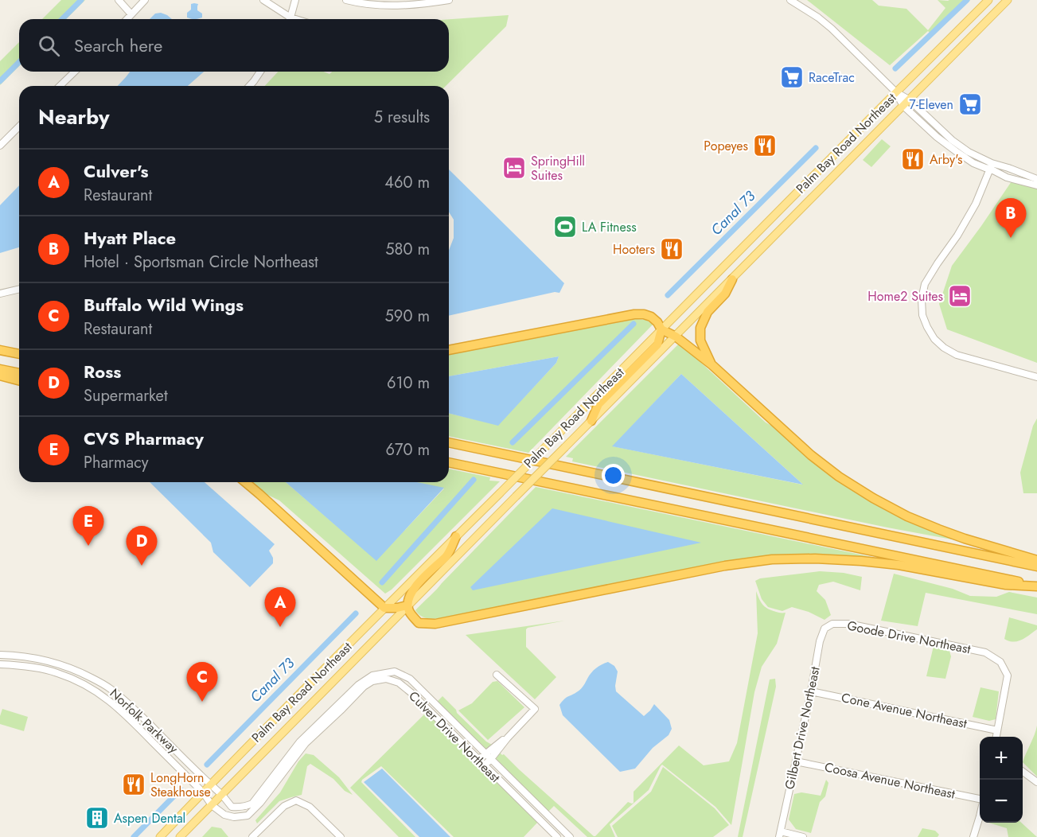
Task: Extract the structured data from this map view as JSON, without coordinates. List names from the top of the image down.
{
  "streets": {
    "main road": ["Palm Bay Road Northeast"],
    "street": [
      "Goode Drive Northeast",
      "Cone Avenue Northeast",
      "Norfolk Parkway",
      "Gilbert Drive Northeast",
      "Culver Drive Northeast",
      "Coosa Avenue Northeast"
    ]
  },
  "crossings": [
    ["Palm Bay Road Northeast", "Norfolk Parkway"],
    ["Palm Bay Road Northeast", "Culver Drive Northeast"],
    ["Goode Drive Northeast", "Cone Avenue Northeast"],
    ["Goode Drive Northeast", "Gilbert Drive Northeast"],
    ["Cone Avenue Northeast", "Gilbert Drive Northeast"],
    ["Norfolk Parkway", "Culver Drive Northeast"],
    ["Gilbert Drive Northeast", "Coosa Avenue Northeast"]
  ],
  "water": ["Canal 73"],
  "places": {
    "supermarket": ["RaceTrac", "7-Eleven"],
    "restaurant": [
      "Popeyes",
      "Arby's",
      "Hooters",
      "LongHorn Steakhouse"
    ],
    "hotel": ["SpringHill Suites", "Home2 Suites"],
    "sports": ["LA Fitness"],
    "building": ["Aspen Dental"]
  },
  "page": {
    "search": "Search here",
    "heading": ["Nearby", "5 results"],
    "list": [
      {
        "mark": "A",
        "name": "Culver's",
        "note": "Restaurant",
        "value": "460 m"
      },
      {
        "mark": "B",
        "name": "Hyatt Place",
        "note": "Hotel · Sportsman Circle Northeast",
        "value": "580 m"
      },
      {
        "mark": "C",
        "name": "Buffalo Wild Wings",
        "note": "Restaurant",
        "value": "590 m"
      },
      {
        "mark": "D",
        "name": "Ross",
        "note": "Supermarket",
        "value": "610 m"
      },
      {
        "mark": "E",
        "name": "CVS Pharmacy",
        "note": "Pharmacy",
        "value": "670 m"
      }
    ],
    "pins": [
      "B",
      "E",
      "D",
      "A",
      "C"
    ],
    "map_buttons": ["+", "−"]
  }
}
